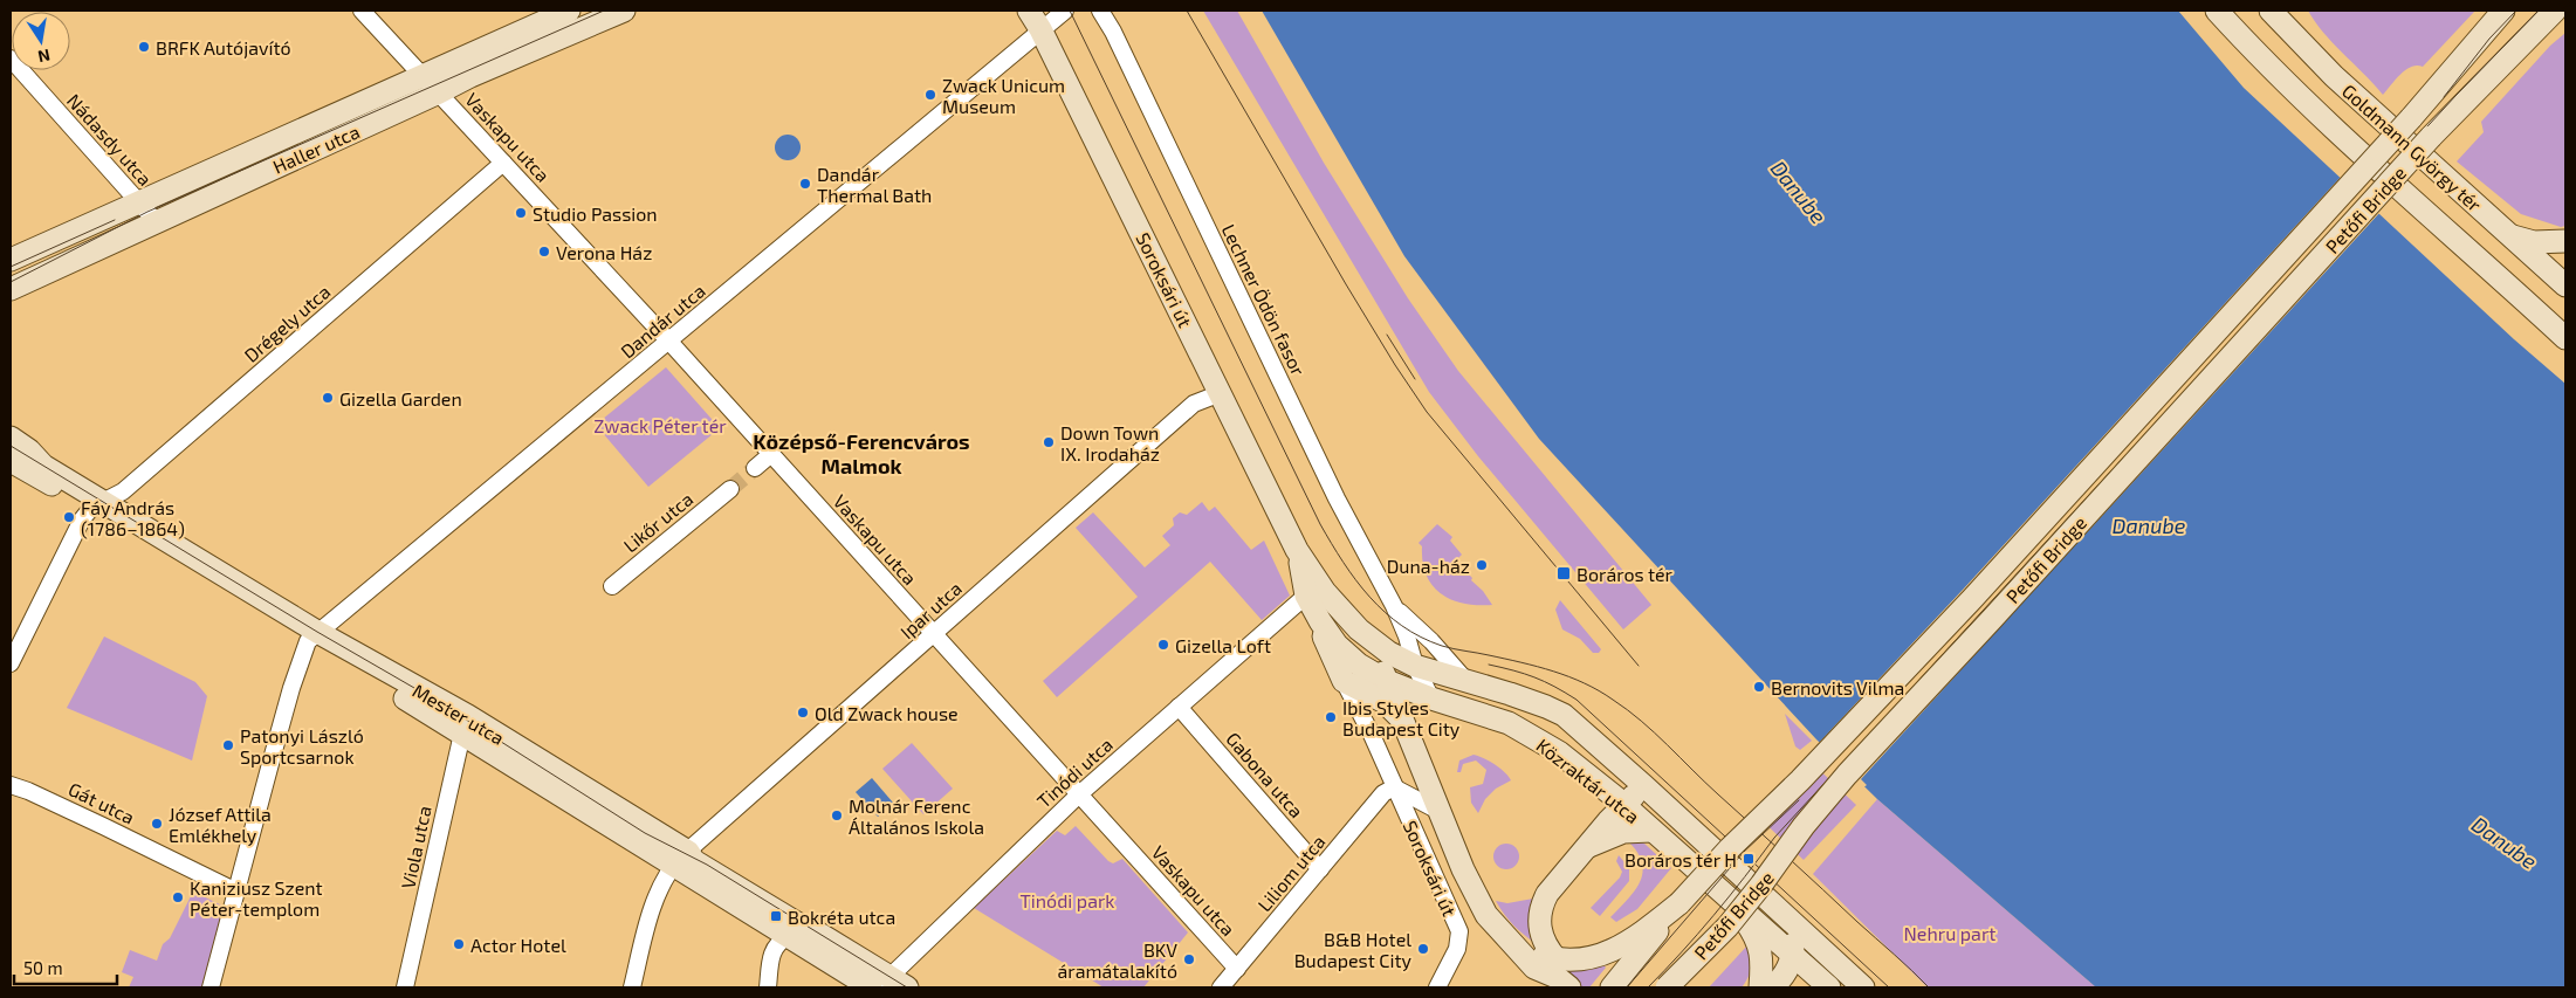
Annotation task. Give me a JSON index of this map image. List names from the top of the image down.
{
  "streets": {
    "main road": [
      "Goldmann György tér",
      "Haller utca",
      "Petőfi Bridge",
      "Soroksári út",
      "Mester utca",
      "Közraktár utca"
    ],
    "street": [
      "Vaskapu utca",
      "Nádasdy utca",
      "Lechner Ödön fasor",
      "Dandár utca",
      "Drégely utca",
      "Likőr utca",
      "Ipar utca",
      "Tinódi utca",
      "Gabona utca",
      "Gát utca",
      "Viola utca",
      "Liliom utca"
    ]
  },
  "crossings": [
    ["Vaskapu utca", "Haller utca"],
    ["Vaskapu utca", "Dandár utca"],
    ["Vaskapu utca", "Drégely utca"],
    ["Vaskapu utca", "Ipar utca"],
    ["Vaskapu utca", "Tinódi utca"],
    ["Vaskapu utca", "Liliom utca"],
    ["Nádasdy utca", "Haller utca"],
    ["Soroksári út", "Dandár utca"],
    ["Soroksári út", "Ipar utca"],
    ["Soroksári út", "Tinódi utca"],
    ["Soroksári út", "Közraktár utca"],
    ["Soroksári út", "Liliom utca"],
    ["Lechner Ödön fasor", "Közraktár utca"],
    ["Dandár utca", "Mester utca"],
    ["Drégely utca", "Mester utca"],
    ["Ipar utca", "Mester utca"],
    ["Mester utca", "Tinódi utca"],
    ["Mester utca", "Viola utca"],
    ["Tinódi utca", "Gabona utca"],
    ["Gabona utca", "Liliom utca"]
  ],
  "districts": ["Középső-Ferencváros Malmok"],
  "water": ["Danube"],
  "parks": ["Zwack Péter tér", "Tinódi park", "Nehru part"],
  "places": {
    "other": [
      "BRFK Autójavító",
      "Zwack Unicum Museum",
      "Dandár Thermal Bath",
      "Studio Passion",
      "Verona Ház",
      "Gizella Garden",
      "Down Town IX. Irodaház",
      "Fáy András (1786–1864)",
      "Duna-ház",
      "Gizella Loft",
      "Bernovits Vilma",
      "Old Zwack house",
      "Ibis Styles Budapest City",
      "Patonyi László Sportcsarnok",
      "Molnár Ferenc Általános Iskola",
      "József Attila Emlékhely",
      "Kaniziusz Szent Péter-templom",
      "Actor Hotel",
      "B&B Hotel Budapest City",
      "BKV áramátalakító"
    ],
    "transit": ["Boráros tér", "Boráros tér H", "Bokréta utca"]
  },
  "scale_bar": "50 m",
  "north": "bottom"
}
